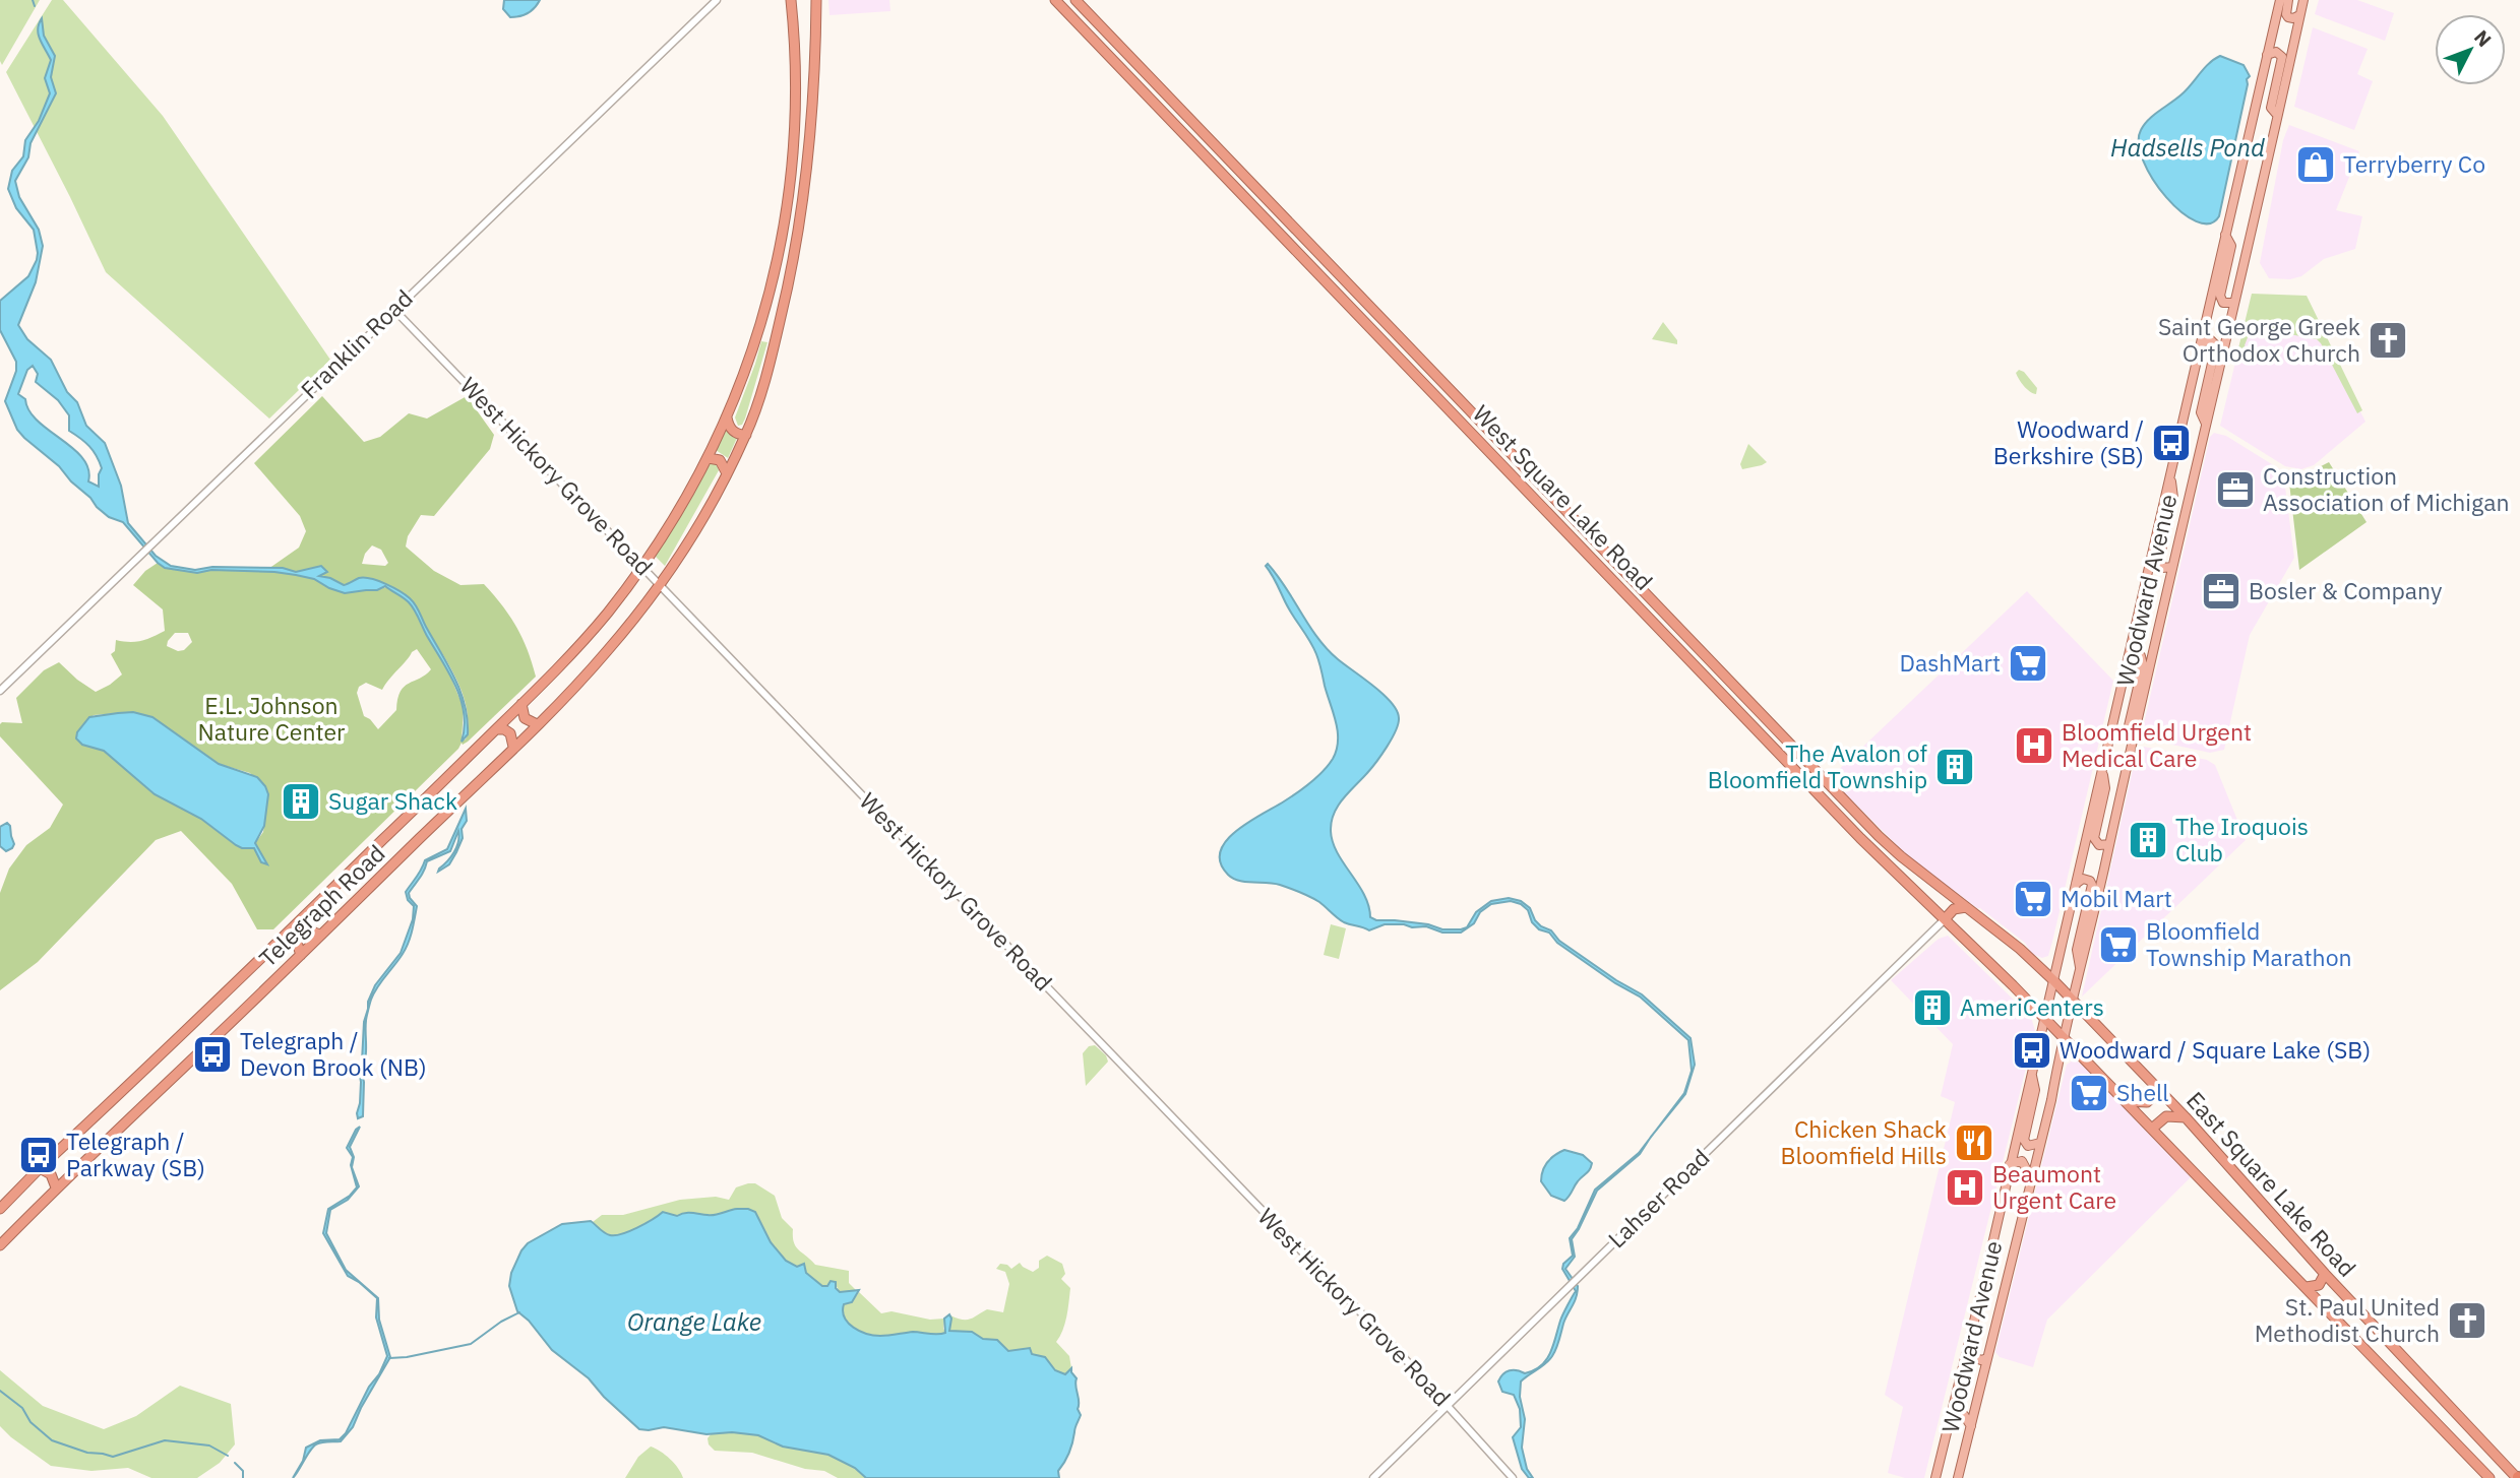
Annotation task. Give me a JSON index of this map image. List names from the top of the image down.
{
  "streets": {
    "highway": ["West Square Lake Road", "Telegraph Road", "East Square Lake Road"],
    "main road": ["Woodward Avenue"],
    "street": ["Franklin Road", "West Hickory Grove Road", "Lahser Road"]
  },
  "crossings": [
    ["Franklin Road", "West Hickory Grove Road"],
    ["West Hickory Grove Road", "Telegraph Road"],
    ["West Hickory Grove Road", "Lahser Road"],
    ["West Square Lake Road", "Woodward Avenue"],
    ["West Square Lake Road", "East Square Lake Road"],
    ["West Square Lake Road", "Lahser Road"],
    ["Woodward Avenue", "East Square Lake Road"]
  ],
  "water": ["Hadsells Pond", "Orange Lake"],
  "parks": ["E.L. Johnson Nature Center"],
  "places": {
    "shop": ["Terryberry Co"],
    "church": ["Saint George Greek Orthodox Church", "St. Paul United Methodist Church"],
    "bus stop": [
      "Woodward / Berkshire (SB)",
      "Woodward / Square Lake (SB)",
      "Telegraph / Devon Brook (NB)",
      "Telegraph / Parkway (SB)"
    ],
    "office": ["Construction Association of Michigan", "Bosler & Company"],
    "supermarket": [
      "DashMart",
      "Mobil Mart",
      "Bloomfield Township Marathon",
      "Shell"
    ],
    "hospital": ["Bloomfield Urgent Medical Care", "Beaumont Urgent Care"],
    "building": [
      "The Avalon of Bloomfield Township",
      "Sugar Shack",
      "The Iroquois Club",
      "AmeriCenters"
    ],
    "restaurant": ["Chicken Shack Bloomfield Hills"]
  },
  "north": "top right"
}
